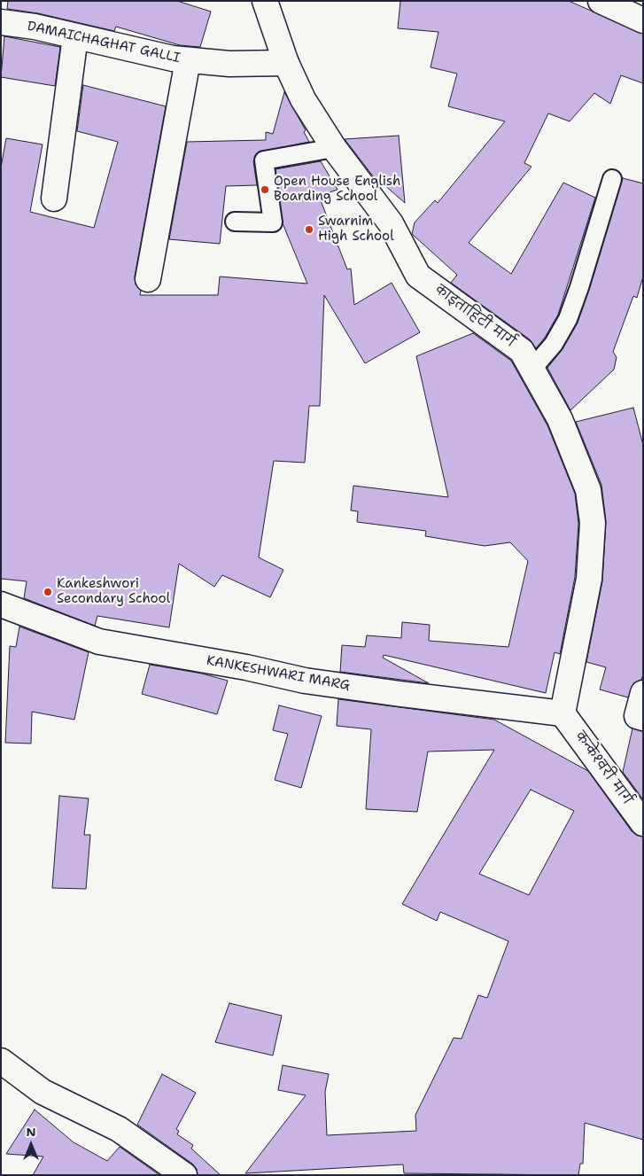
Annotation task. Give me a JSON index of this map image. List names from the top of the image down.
{
  "streets": {
    "street": [
      "DAMAICHAGHAT GALLI",
      "काइताहिटी मार्ग",
      "KANKESHWARI MARG",
      "कन्केश्वरी मार्ग"
    ]
  },
  "crossings": [
    ["DAMAICHAGHAT GALLI", "काइताहिटी मार्ग"],
    ["काइताहिटी मार्ग", "KANKESHWARI MARG"],
    ["काइताहिटी मार्ग", "कन्केश्वरी मार्ग"],
    ["KANKESHWARI MARG", "कन्केश्वरी मार्ग"]
  ],
  "places": ["Open House English Boarding School", "Swarnim High School", "Kankeshwori Secondary School"],
  "north": "top"
}
